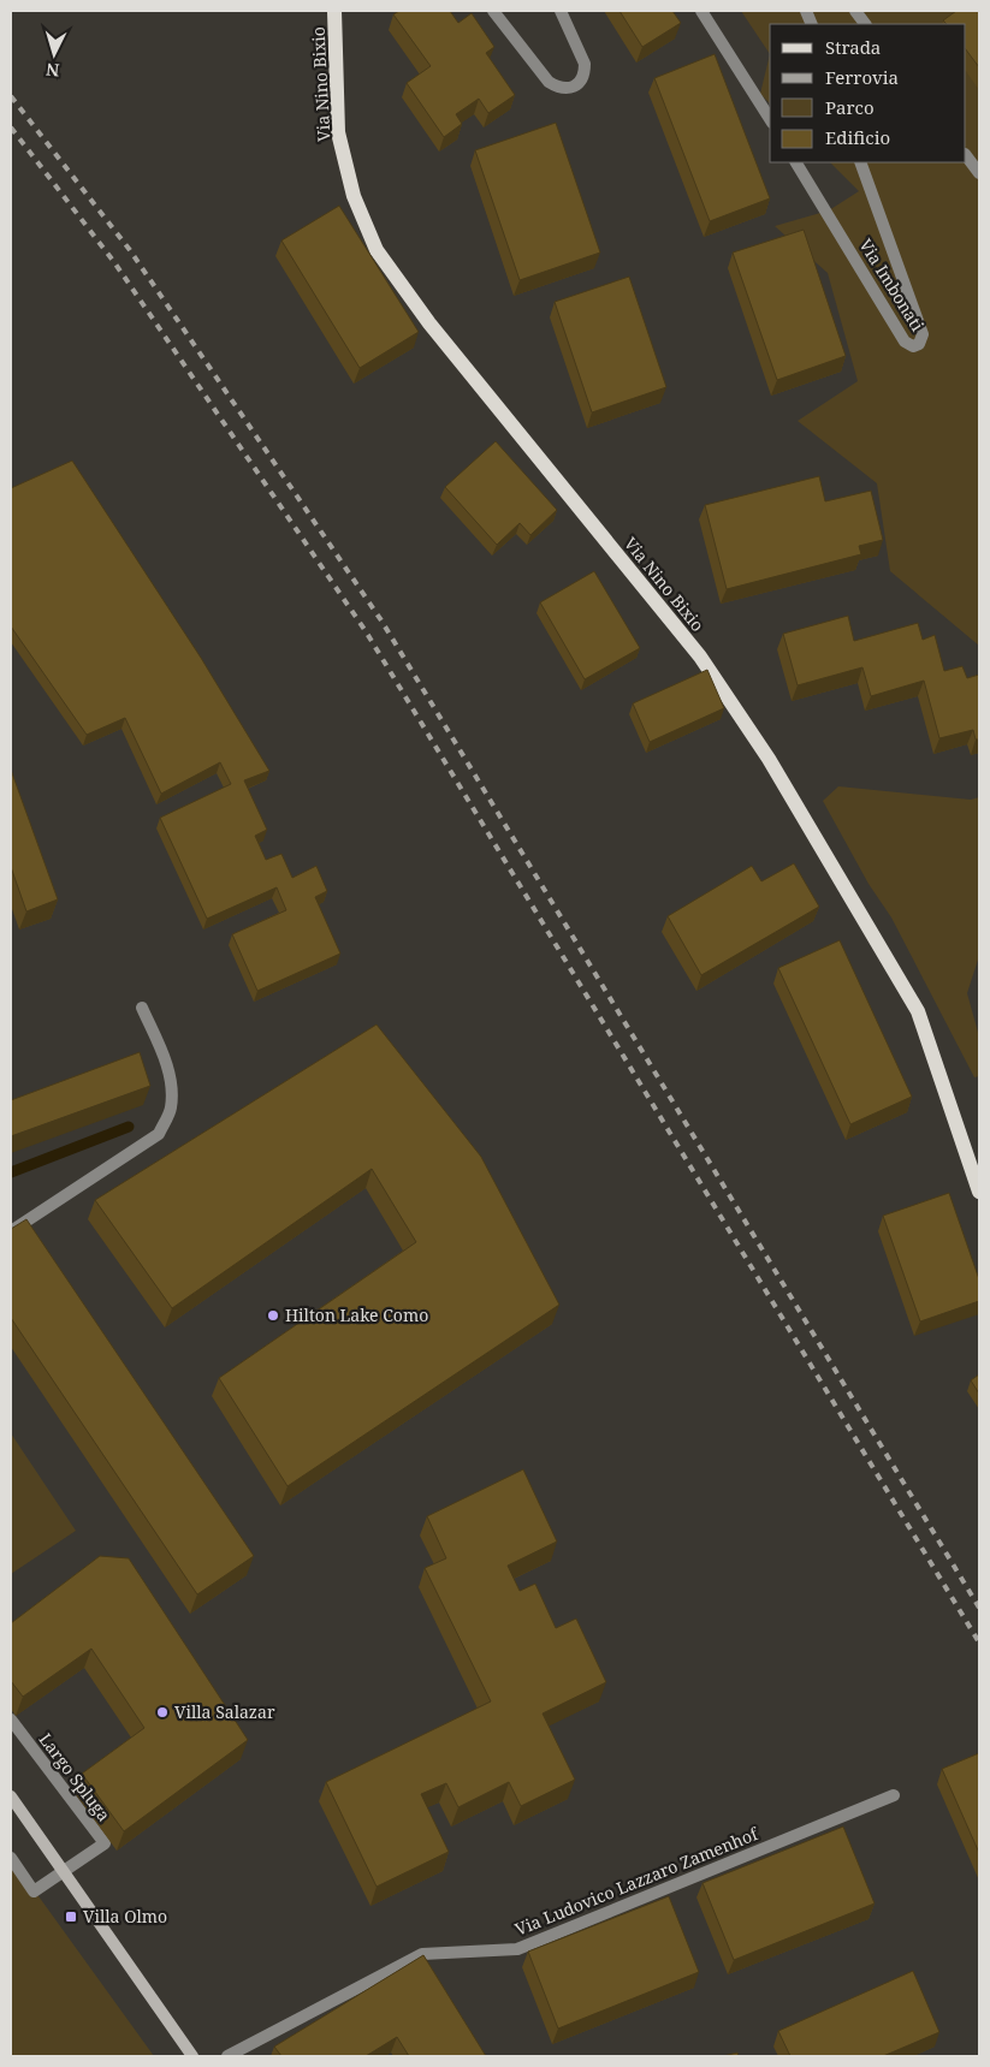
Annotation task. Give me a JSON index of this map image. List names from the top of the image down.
{
  "streets": {
    "main road": ["Via Nino Bixio"],
    "street": ["Via Imbonati", "Largo Spluga", "Via Ludovico Lazzaro Zamenhof"]
  },
  "places": {
    "other": ["Hilton Lake Como", "Villa Salazar"],
    "transit": ["Villa Olmo"]
  },
  "legend": [
    "Strada",
    "Ferrovia",
    "Parco",
    "Edificio"
  ],
  "north": "bottom"
}
